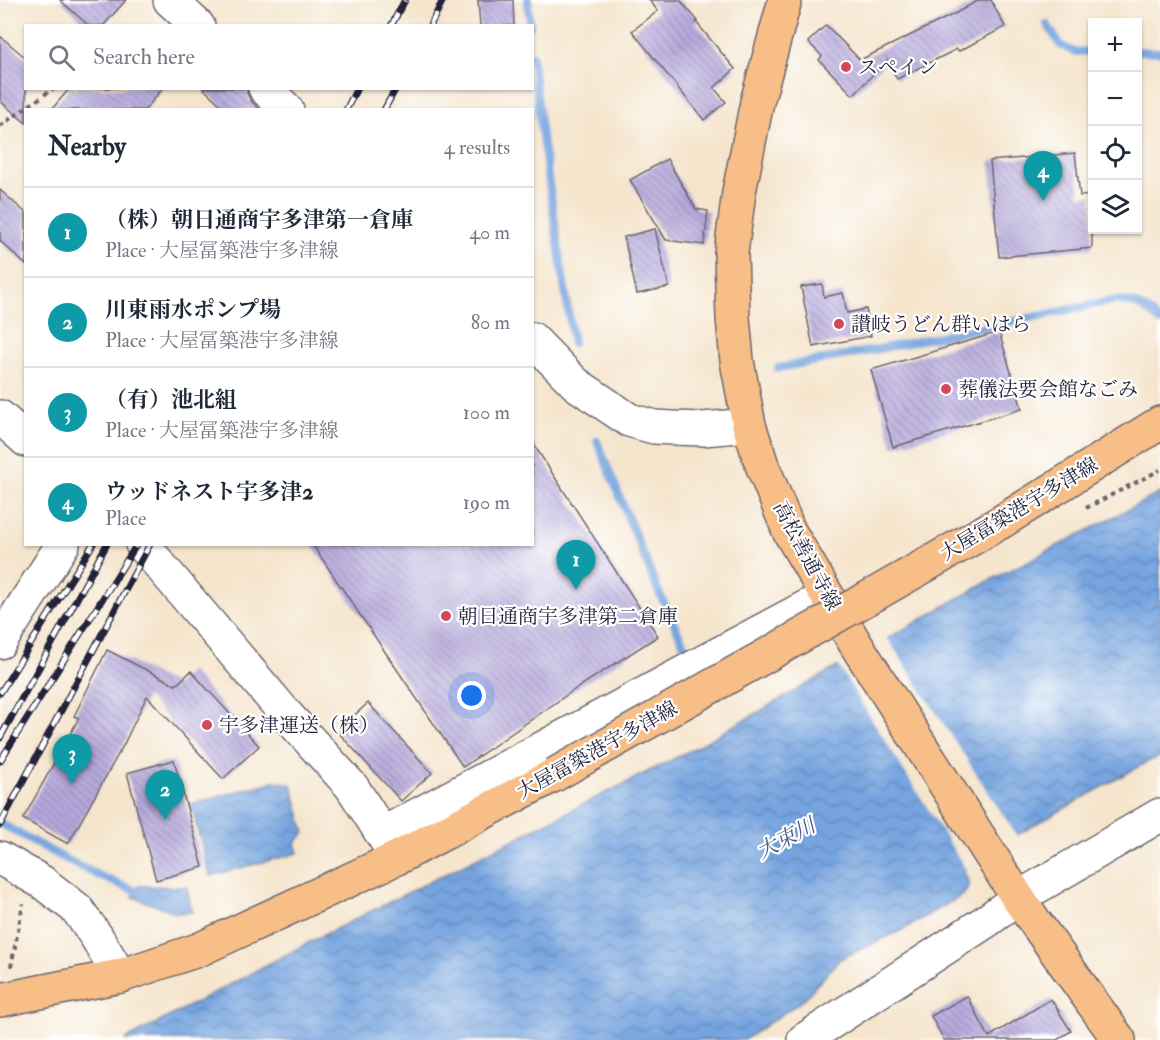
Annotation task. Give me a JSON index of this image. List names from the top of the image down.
{
  "streets": {
    "main road": ["大屋冨築港宇多津線", "高松善通寺線"]
  },
  "water": ["大束川"],
  "places": [
    "スペイン",
    "讃岐うどん群いはら",
    "葬儀法要会館なごみ",
    "朝日通商宇多津第二倉庫",
    "宇多津運送（株）"
  ],
  "page": {
    "map_buttons": ["+", "−"],
    "search": "Search here",
    "heading": ["Nearby", "4 results"],
    "pins": [
      "4",
      "1",
      "3",
      "2"
    ],
    "list": [
      {
        "mark": "1",
        "name": "（株）朝日通商宇多津第一倉庫",
        "note": "Place · 大屋冨築港宇多津線",
        "value": "40 m"
      },
      {
        "mark": "2",
        "name": "川東雨水ポンプ場",
        "note": "Place · 大屋冨築港宇多津線",
        "value": "80 m"
      },
      {
        "mark": "3",
        "name": "（有）池北組",
        "note": "Place · 大屋冨築港宇多津線",
        "value": "100 m"
      },
      {
        "mark": "4",
        "name": "ウッドネスト宇多津2",
        "note": "Place",
        "value": "190 m"
      }
    ]
  }
}
